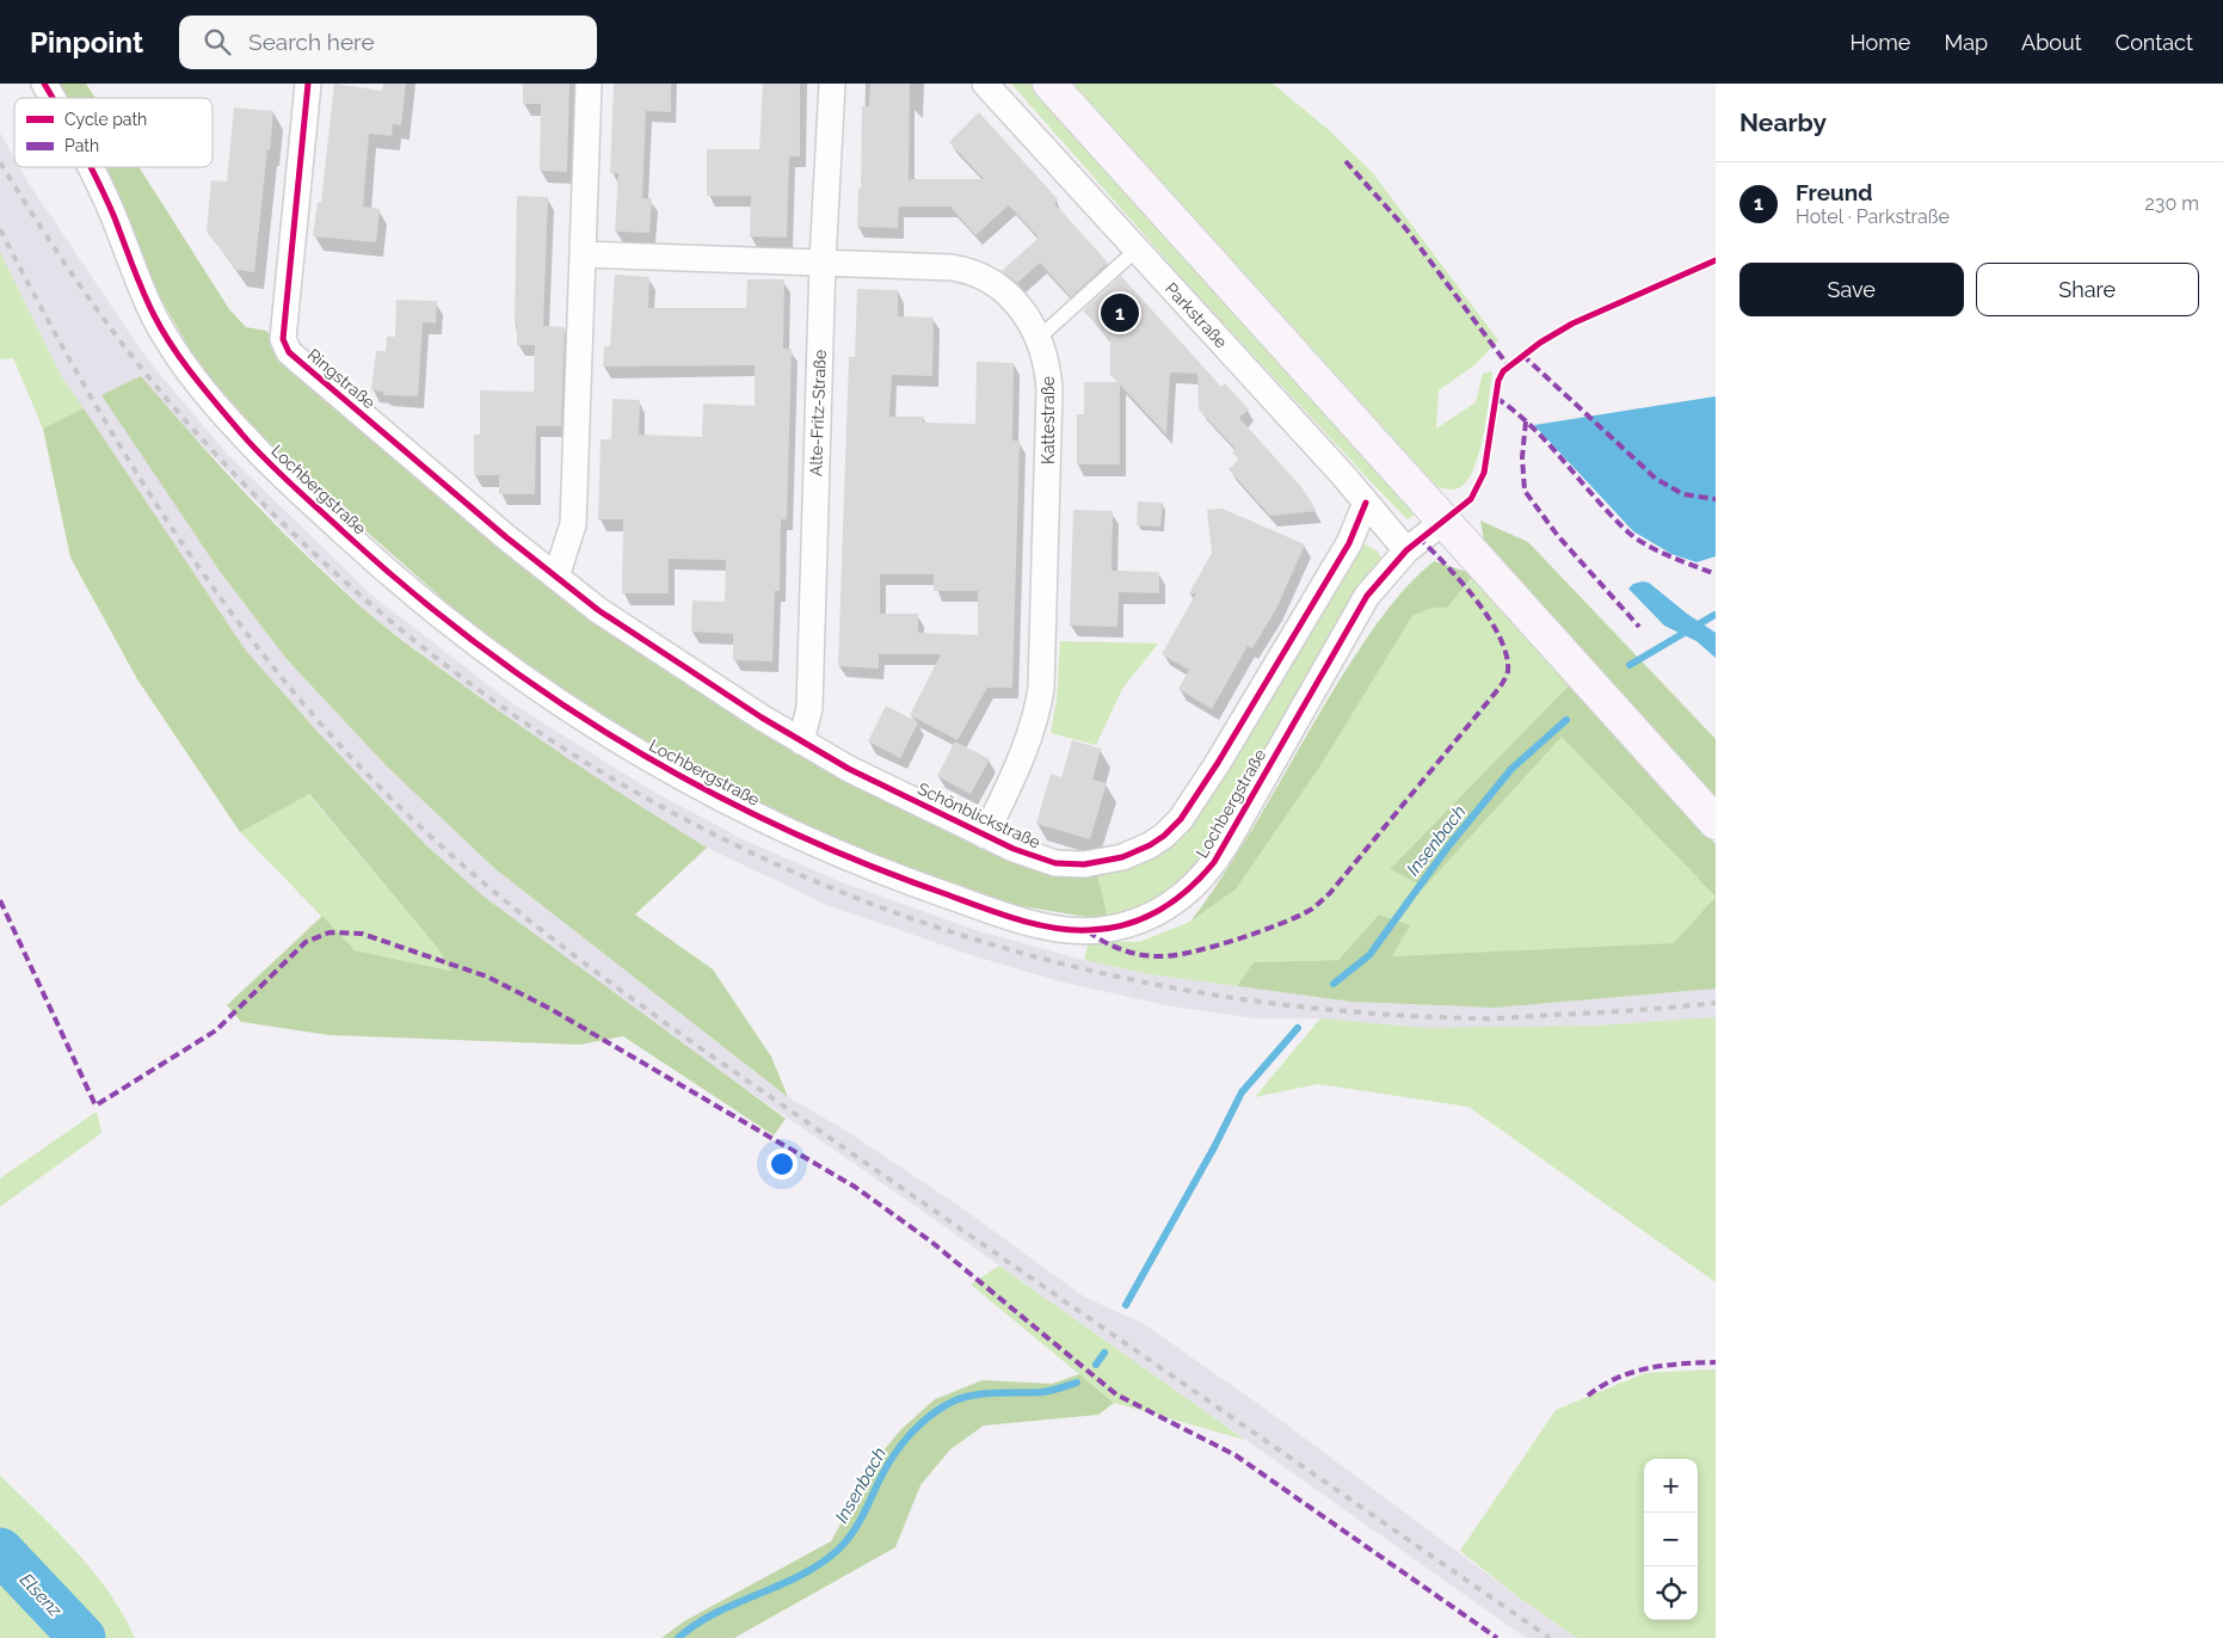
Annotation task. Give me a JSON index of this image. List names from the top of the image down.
{
  "streets": {
    "street": [
      "Parkstraße",
      "Ringstraße",
      "Alte-Fritz-Straße",
      "Kattestraße",
      "Lochbergstraße",
      "Schönblickstraße"
    ]
  },
  "crossings": [
    ["Parkstraße", "Lochbergstraße"],
    ["Parkstraße", "Schönblickstraße"],
    ["Ringstraße", "Schönblickstraße"],
    ["Alte-Fritz-Straße", "Kattestraße"],
    ["Alte-Fritz-Straße", "Schönblickstraße"],
    ["Kattestraße", "Schönblickstraße"]
  ],
  "water": ["Insenbach", "Elsenz"],
  "legend": ["Cycle path", "Path"],
  "page": {
    "header": "Pinpoint",
    "search": "Search here",
    "nav": [
      "Home",
      "Map",
      "About",
      "Contact"
    ],
    "heading": "Nearby",
    "list": [
      {
        "mark": "1",
        "name": "Freund",
        "note": "Hotel · Parkstraße",
        "value": "230 m"
      }
    ],
    "buttons": ["Save", "Share"],
    "pins": "1",
    "map_buttons": ["+", "−"]
  }
}
